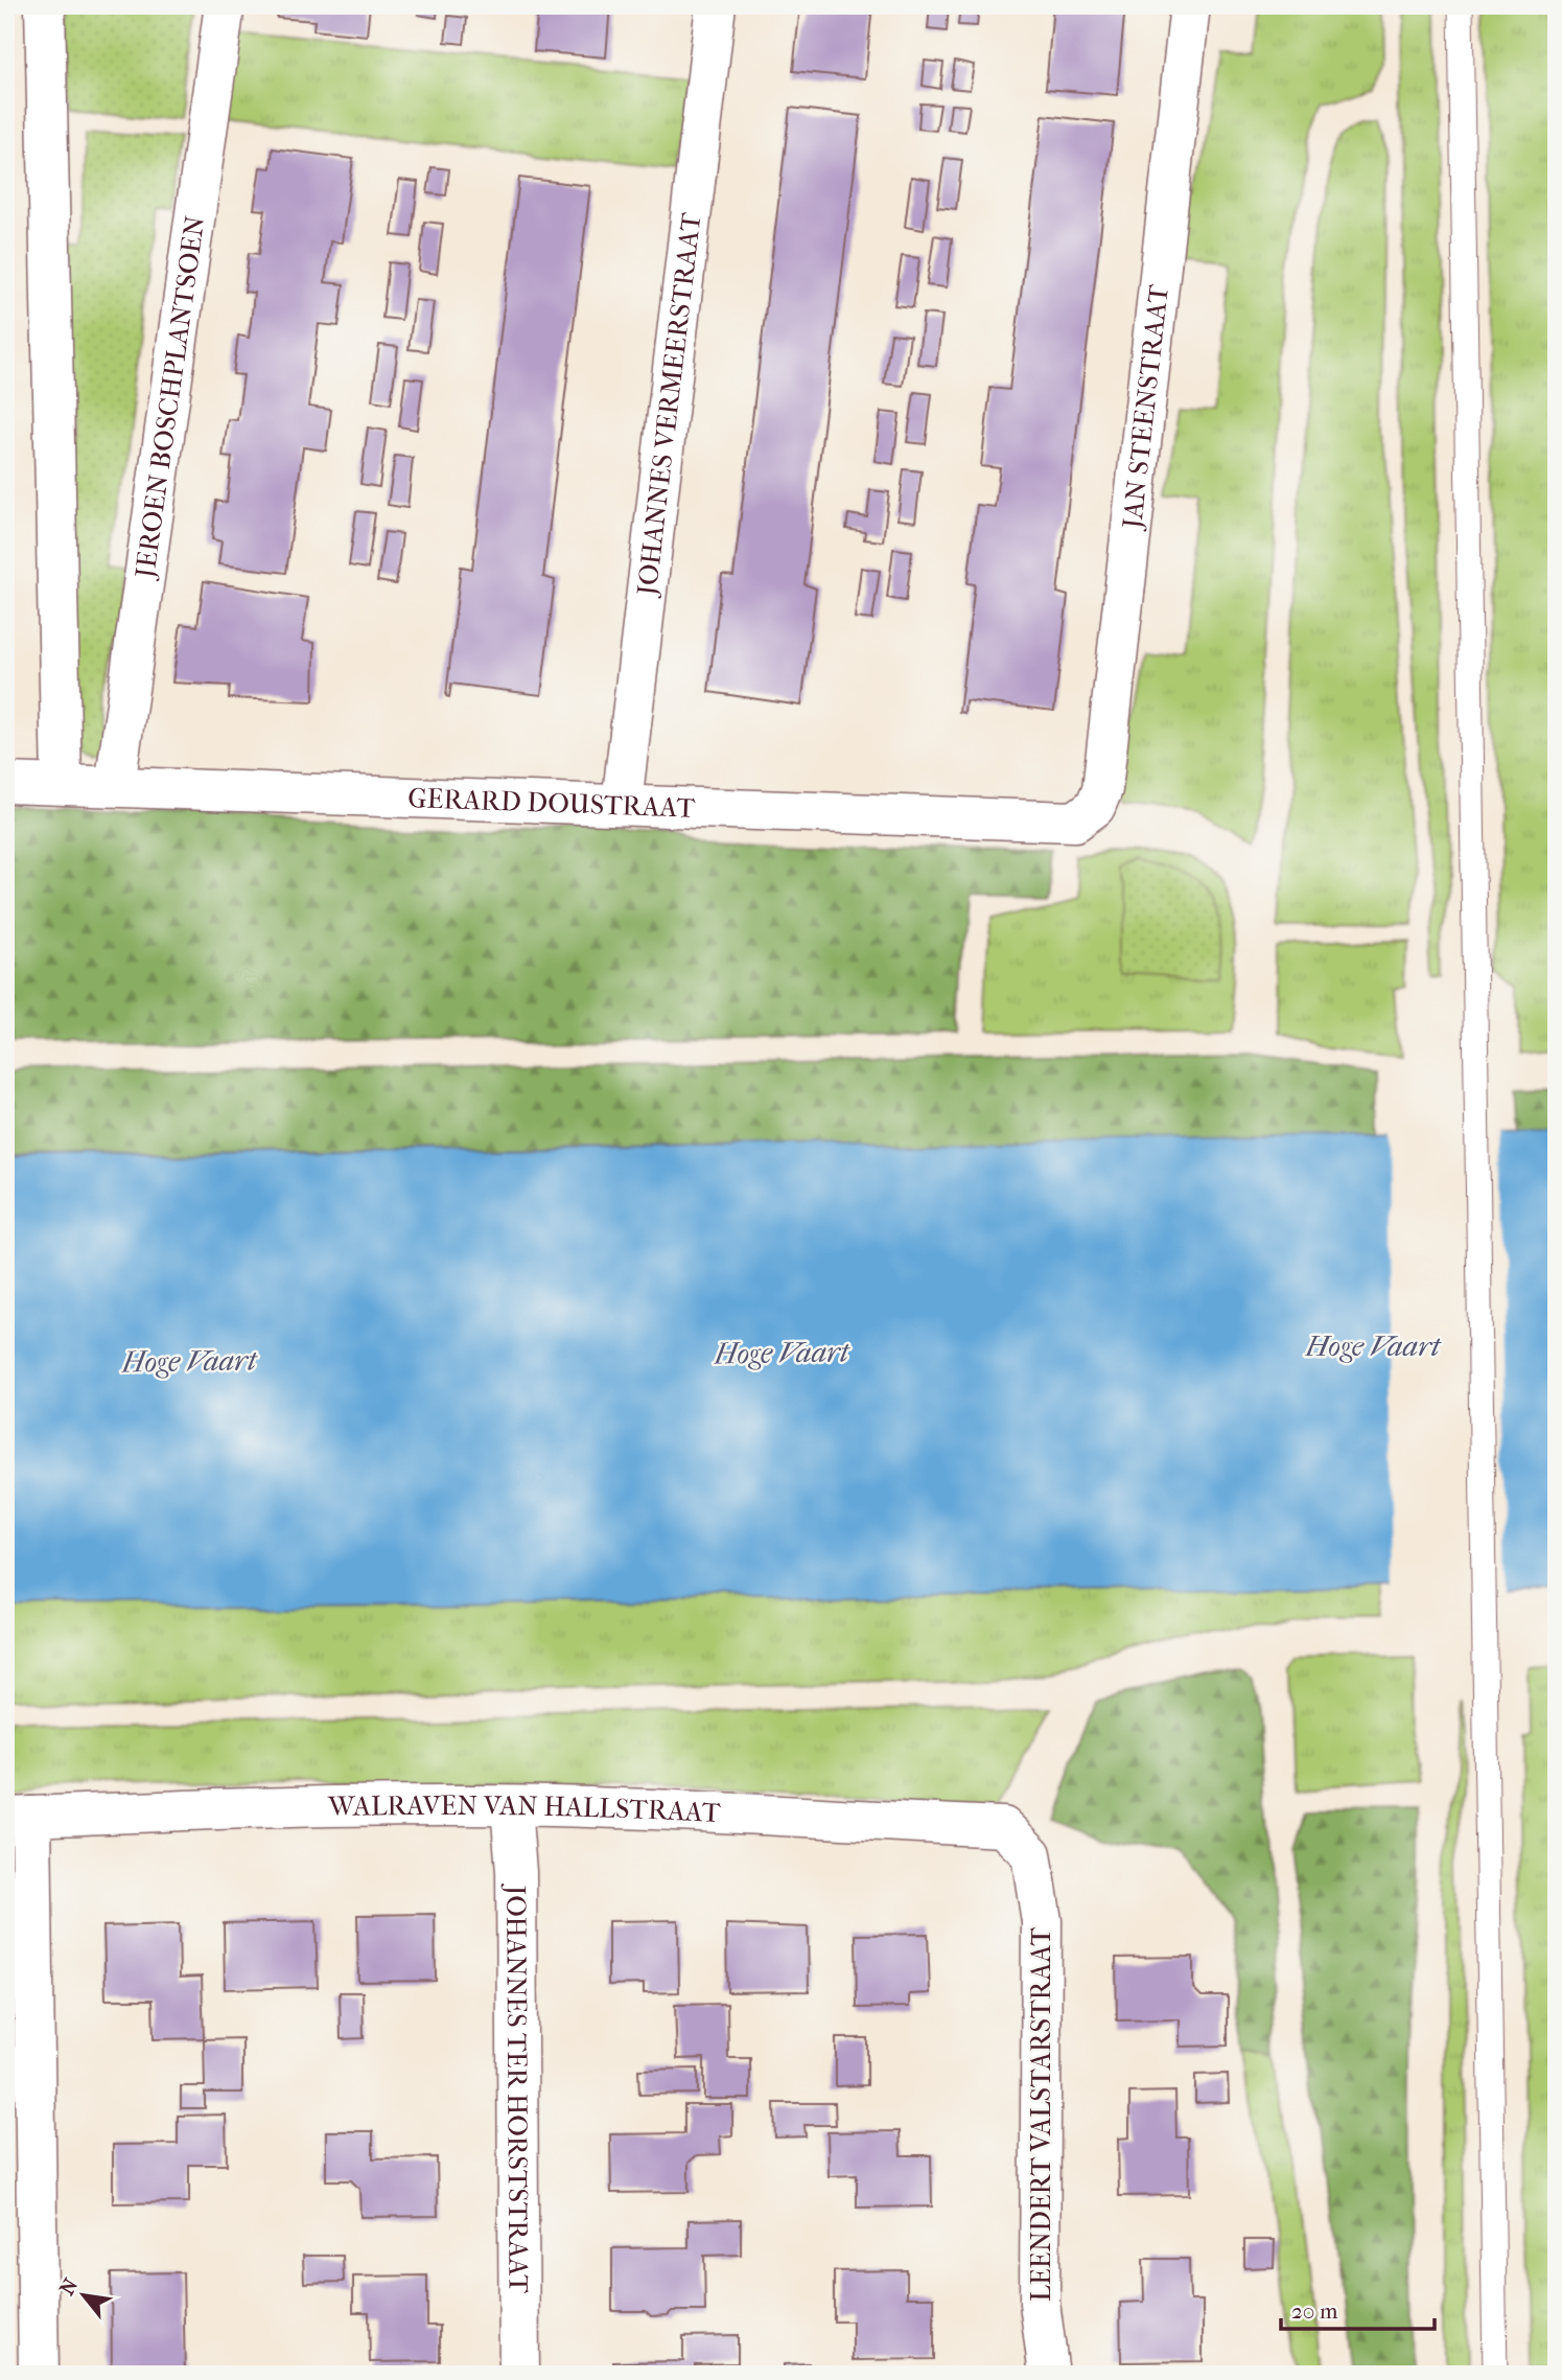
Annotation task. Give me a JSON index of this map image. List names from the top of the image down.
{
  "streets": {
    "street": [
      "JEROEN BOSCHPLANTSOEN",
      "JOHANNES VERMEERSTRAAT",
      "JAN STEENSTRAAT",
      "GERARD DOUSTRAAT",
      "WALRAVEN VAN HALLSTRAAT",
      "JOHANNES TER HORSTSTRAAT",
      "LEENDERT VALSTARSTRAAT"
    ]
  },
  "crossings": [
    ["JEROEN BOSCHPLANTSOEN", "GERARD DOUSTRAAT"],
    ["JOHANNES VERMEERSTRAAT", "GERARD DOUSTRAAT"],
    ["JAN STEENSTRAAT", "GERARD DOUSTRAAT"],
    ["WALRAVEN VAN HALLSTRAAT", "JOHANNES TER HORSTSTRAAT"],
    ["WALRAVEN VAN HALLSTRAAT", "LEENDERT VALSTARSTRAAT"]
  ],
  "water": ["Hoge Vaart"],
  "scale_bar": "20 m",
  "north": "top left"
}
